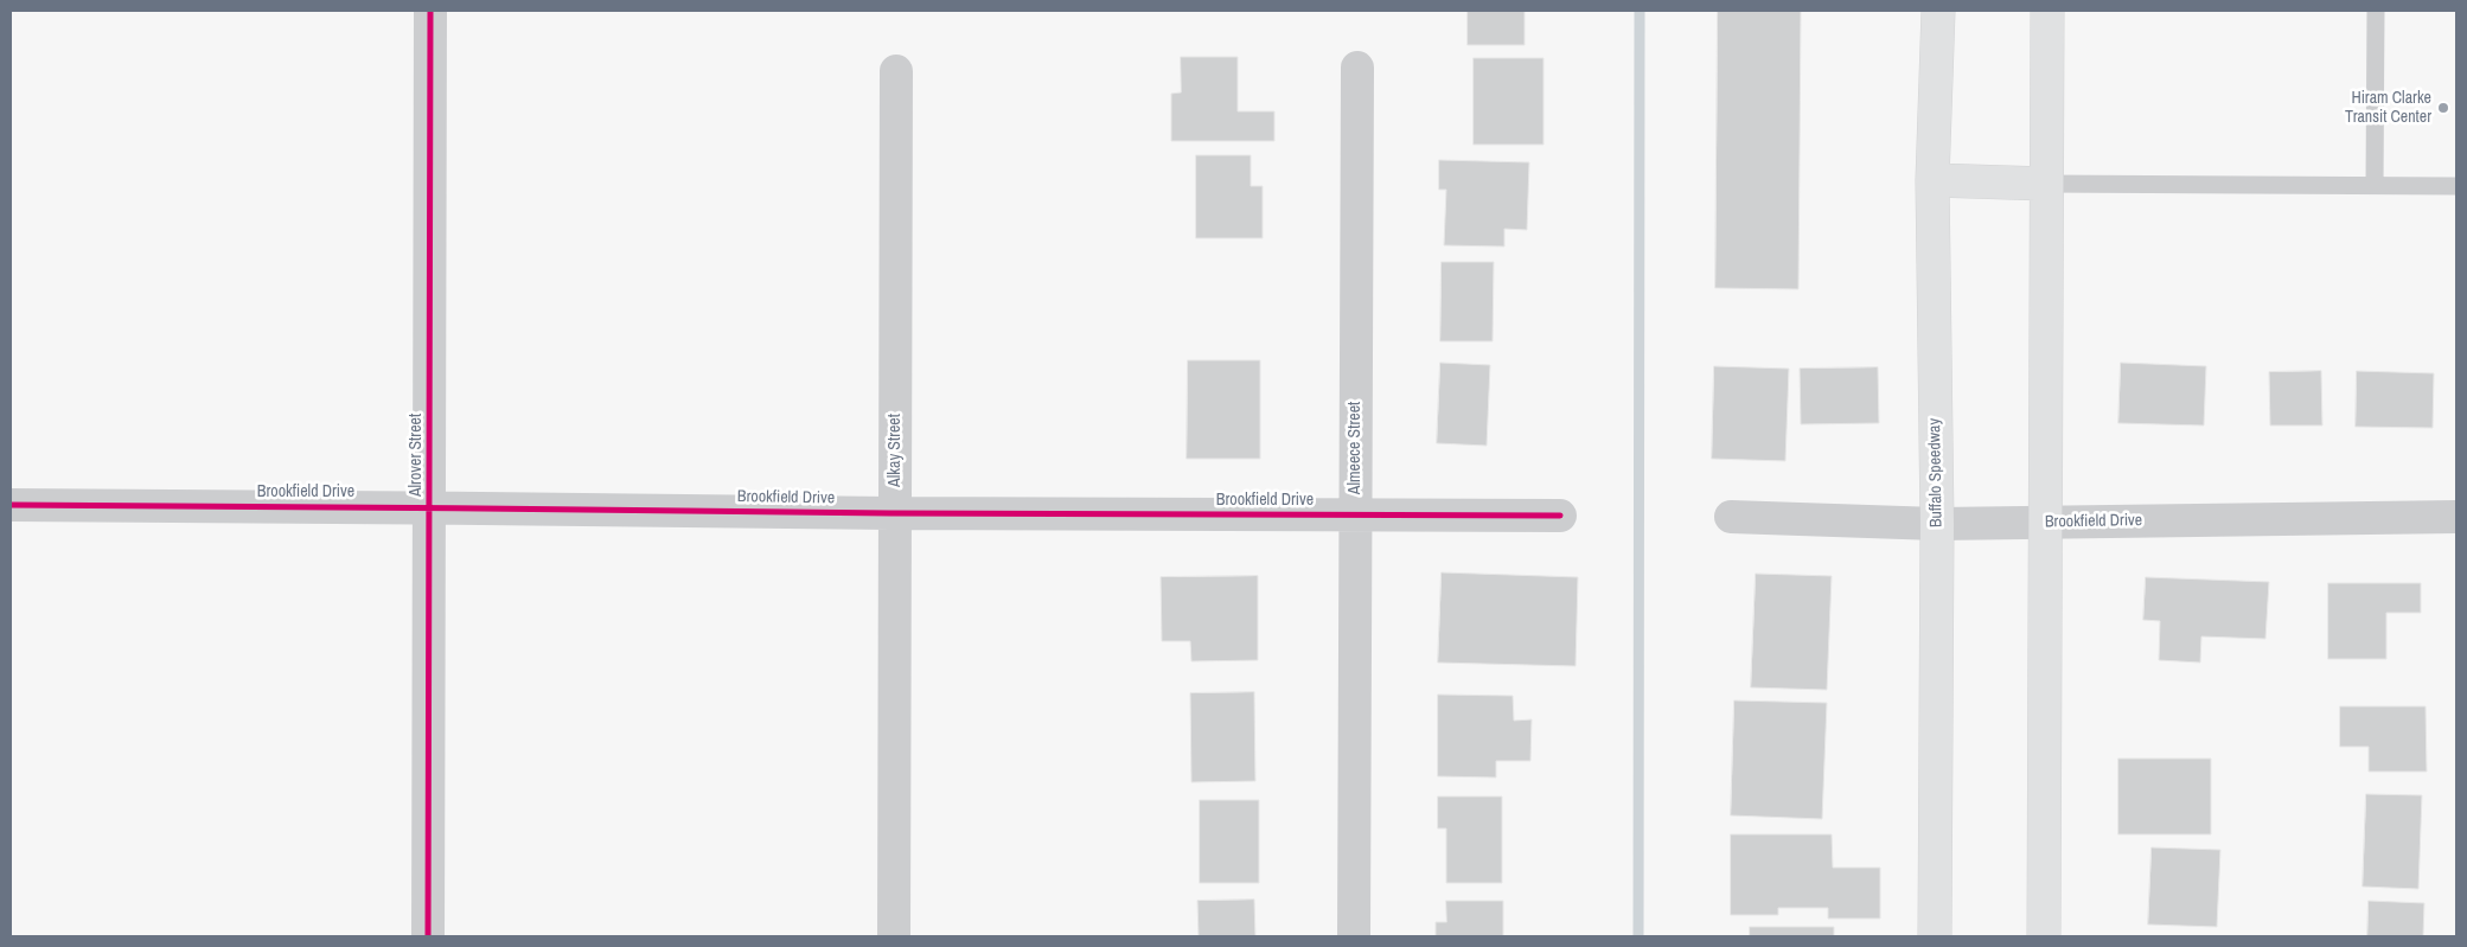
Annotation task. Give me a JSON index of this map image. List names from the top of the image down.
{
  "streets": {
    "main road": ["Buffalo Speedway"],
    "street": [
      "Almeece Street",
      "Alkay Street",
      "Alrover Street",
      "Brookfield Drive"
    ]
  },
  "crossings": [
    ["Almeece Street", "Brookfield Drive"],
    ["Alkay Street", "Brookfield Drive"],
    ["Alrover Street", "Brookfield Drive"],
    ["Buffalo Speedway", "Brookfield Drive"]
  ],
  "places": ["Hiram Clarke Transit Center"]
}
